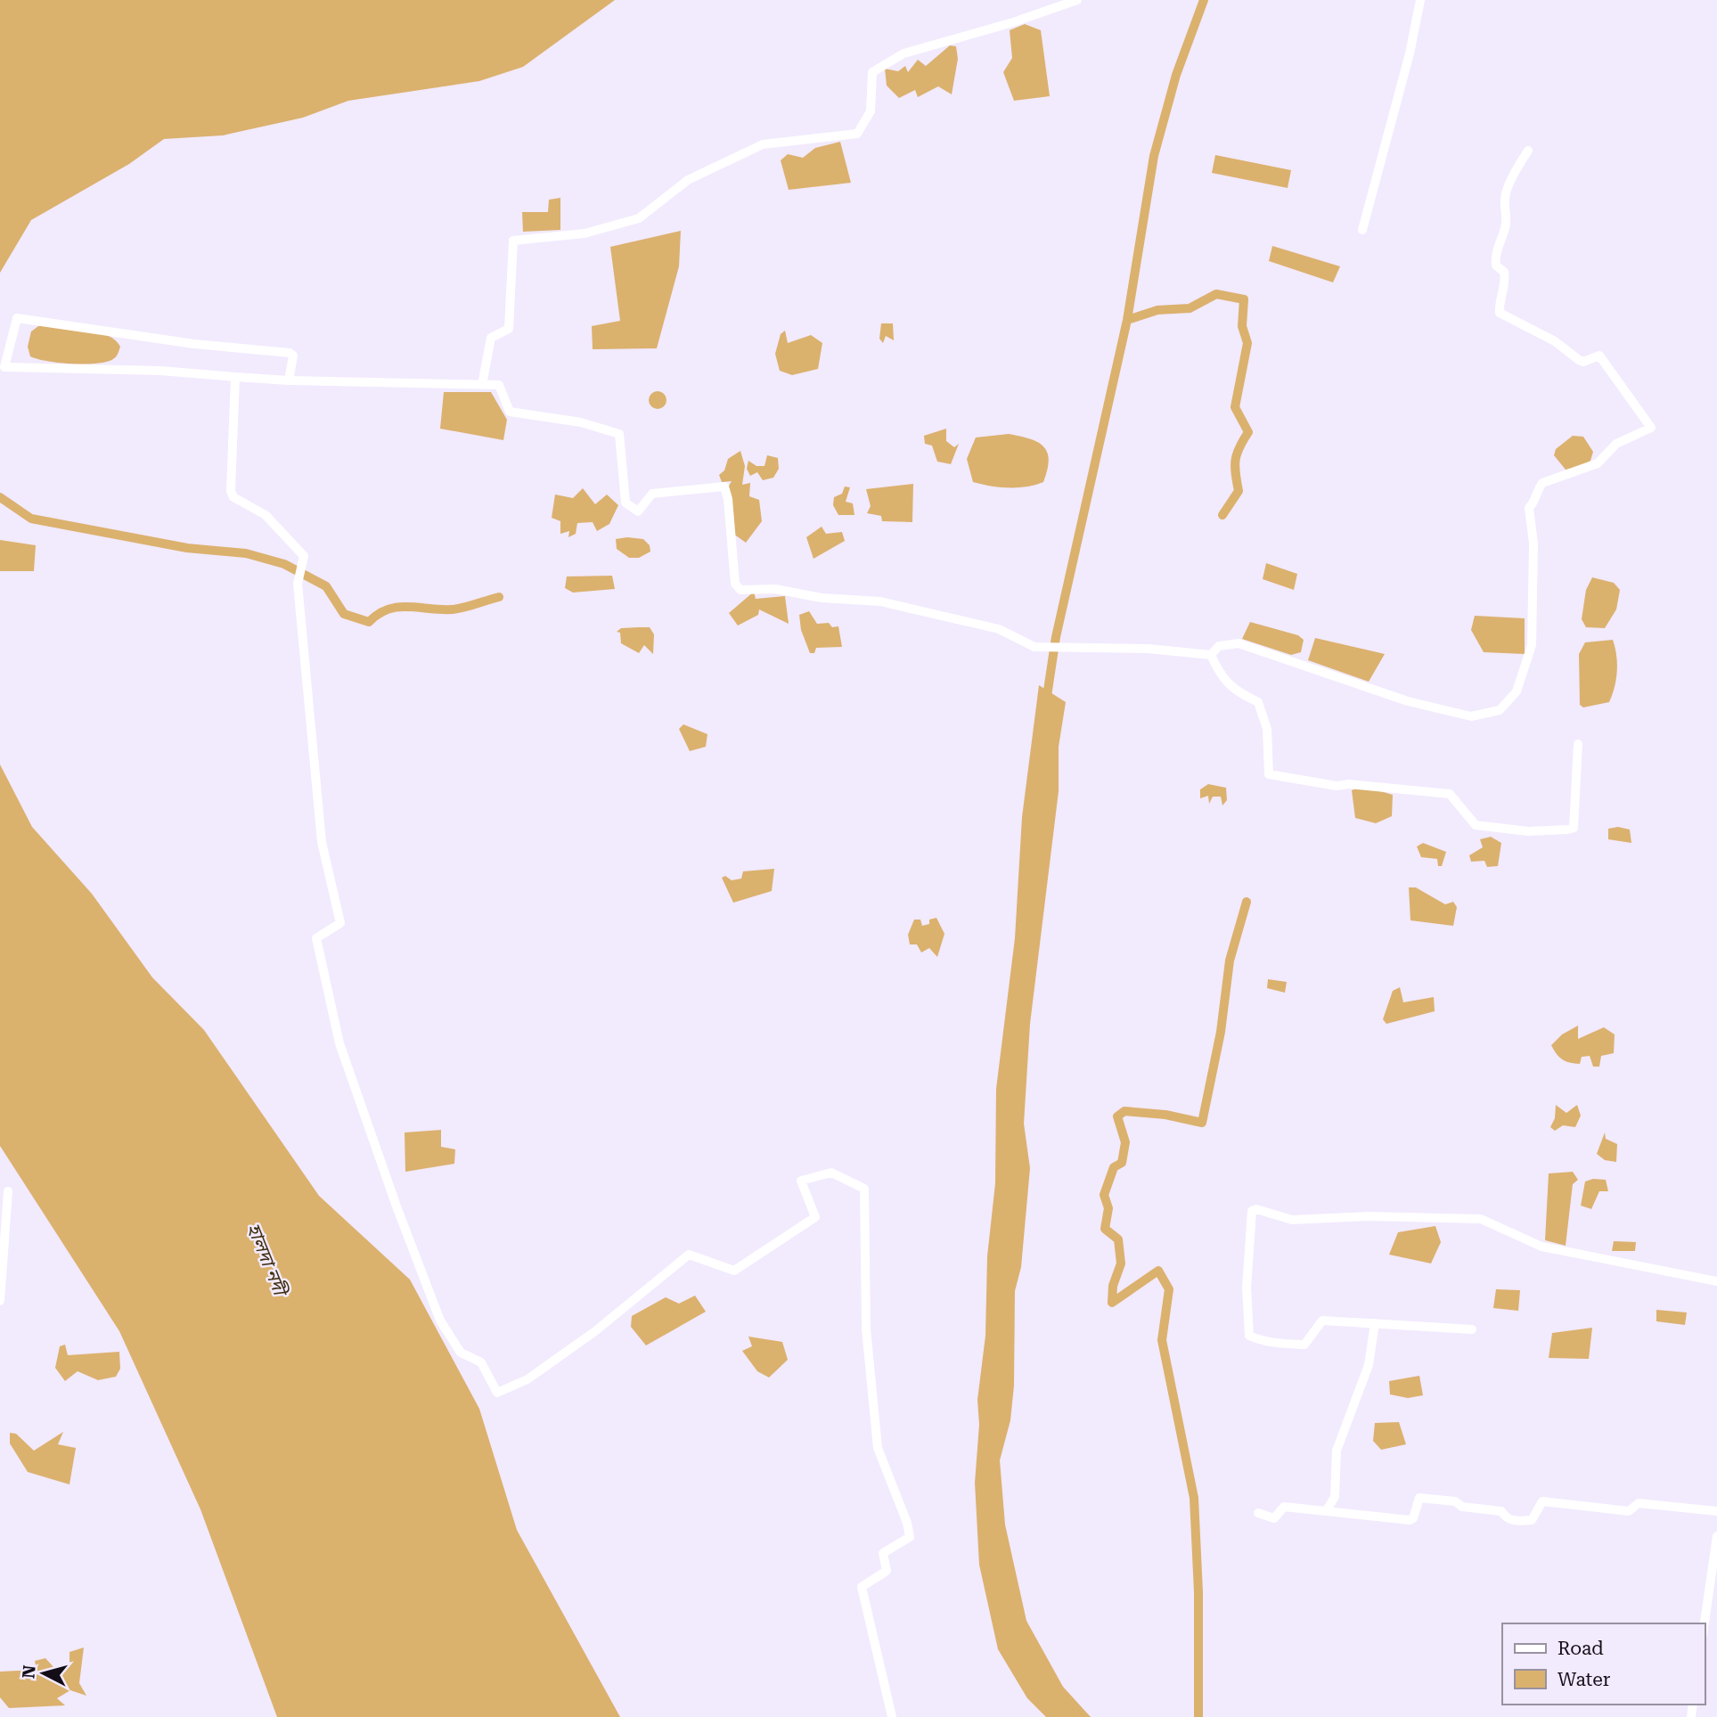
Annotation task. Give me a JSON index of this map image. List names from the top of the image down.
{
  "water": ["হালদা নদী"],
  "legend": ["Road", "Water"],
  "north": "left"
}
